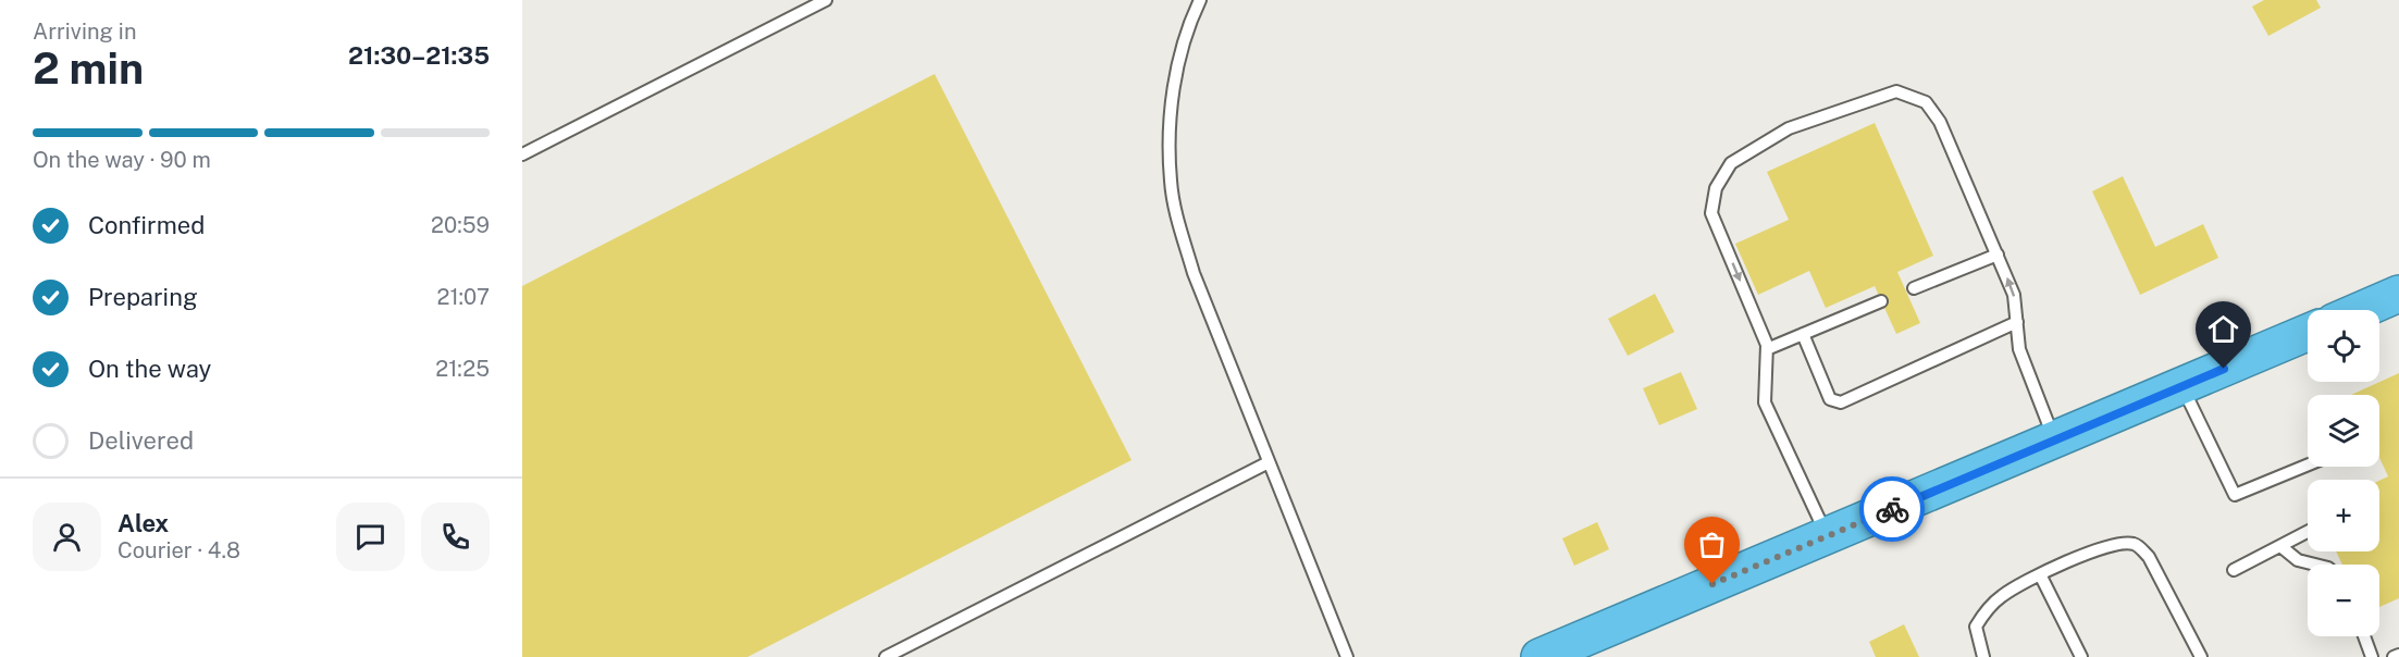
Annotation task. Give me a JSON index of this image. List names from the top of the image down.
{
  "page": {
    "heading": ["2 min", "Arriving in", "21:30–21:35"],
    "panel": ["Alex", "Courier · 4.8"],
    "bar": "On the way · 90 m",
    "list": [
      ["Confirmed", "20:59"],
      ["Preparing", "21:07"],
      ["On the way", "21:25"],
      "Delivered"
    ],
    "map_buttons": ["+", "−"]
  }
}
